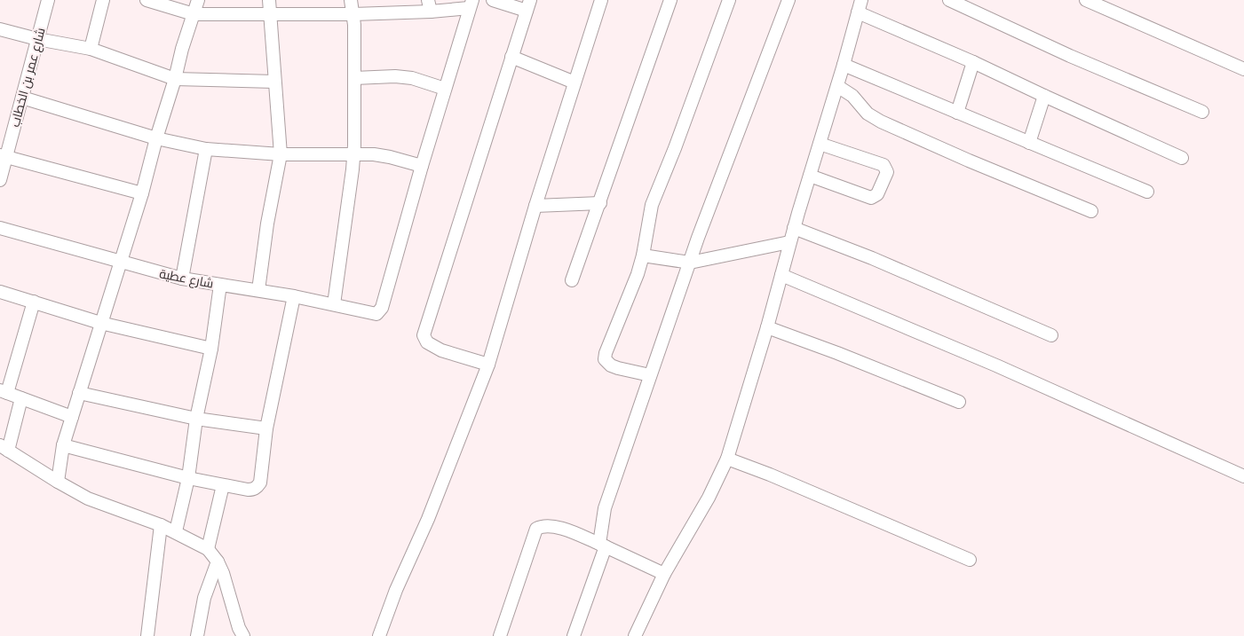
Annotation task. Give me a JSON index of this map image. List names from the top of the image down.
{
  "streets": {
    "street": ["شارع عمر بن الخطاب", "شارع عطية"]
  }
}
